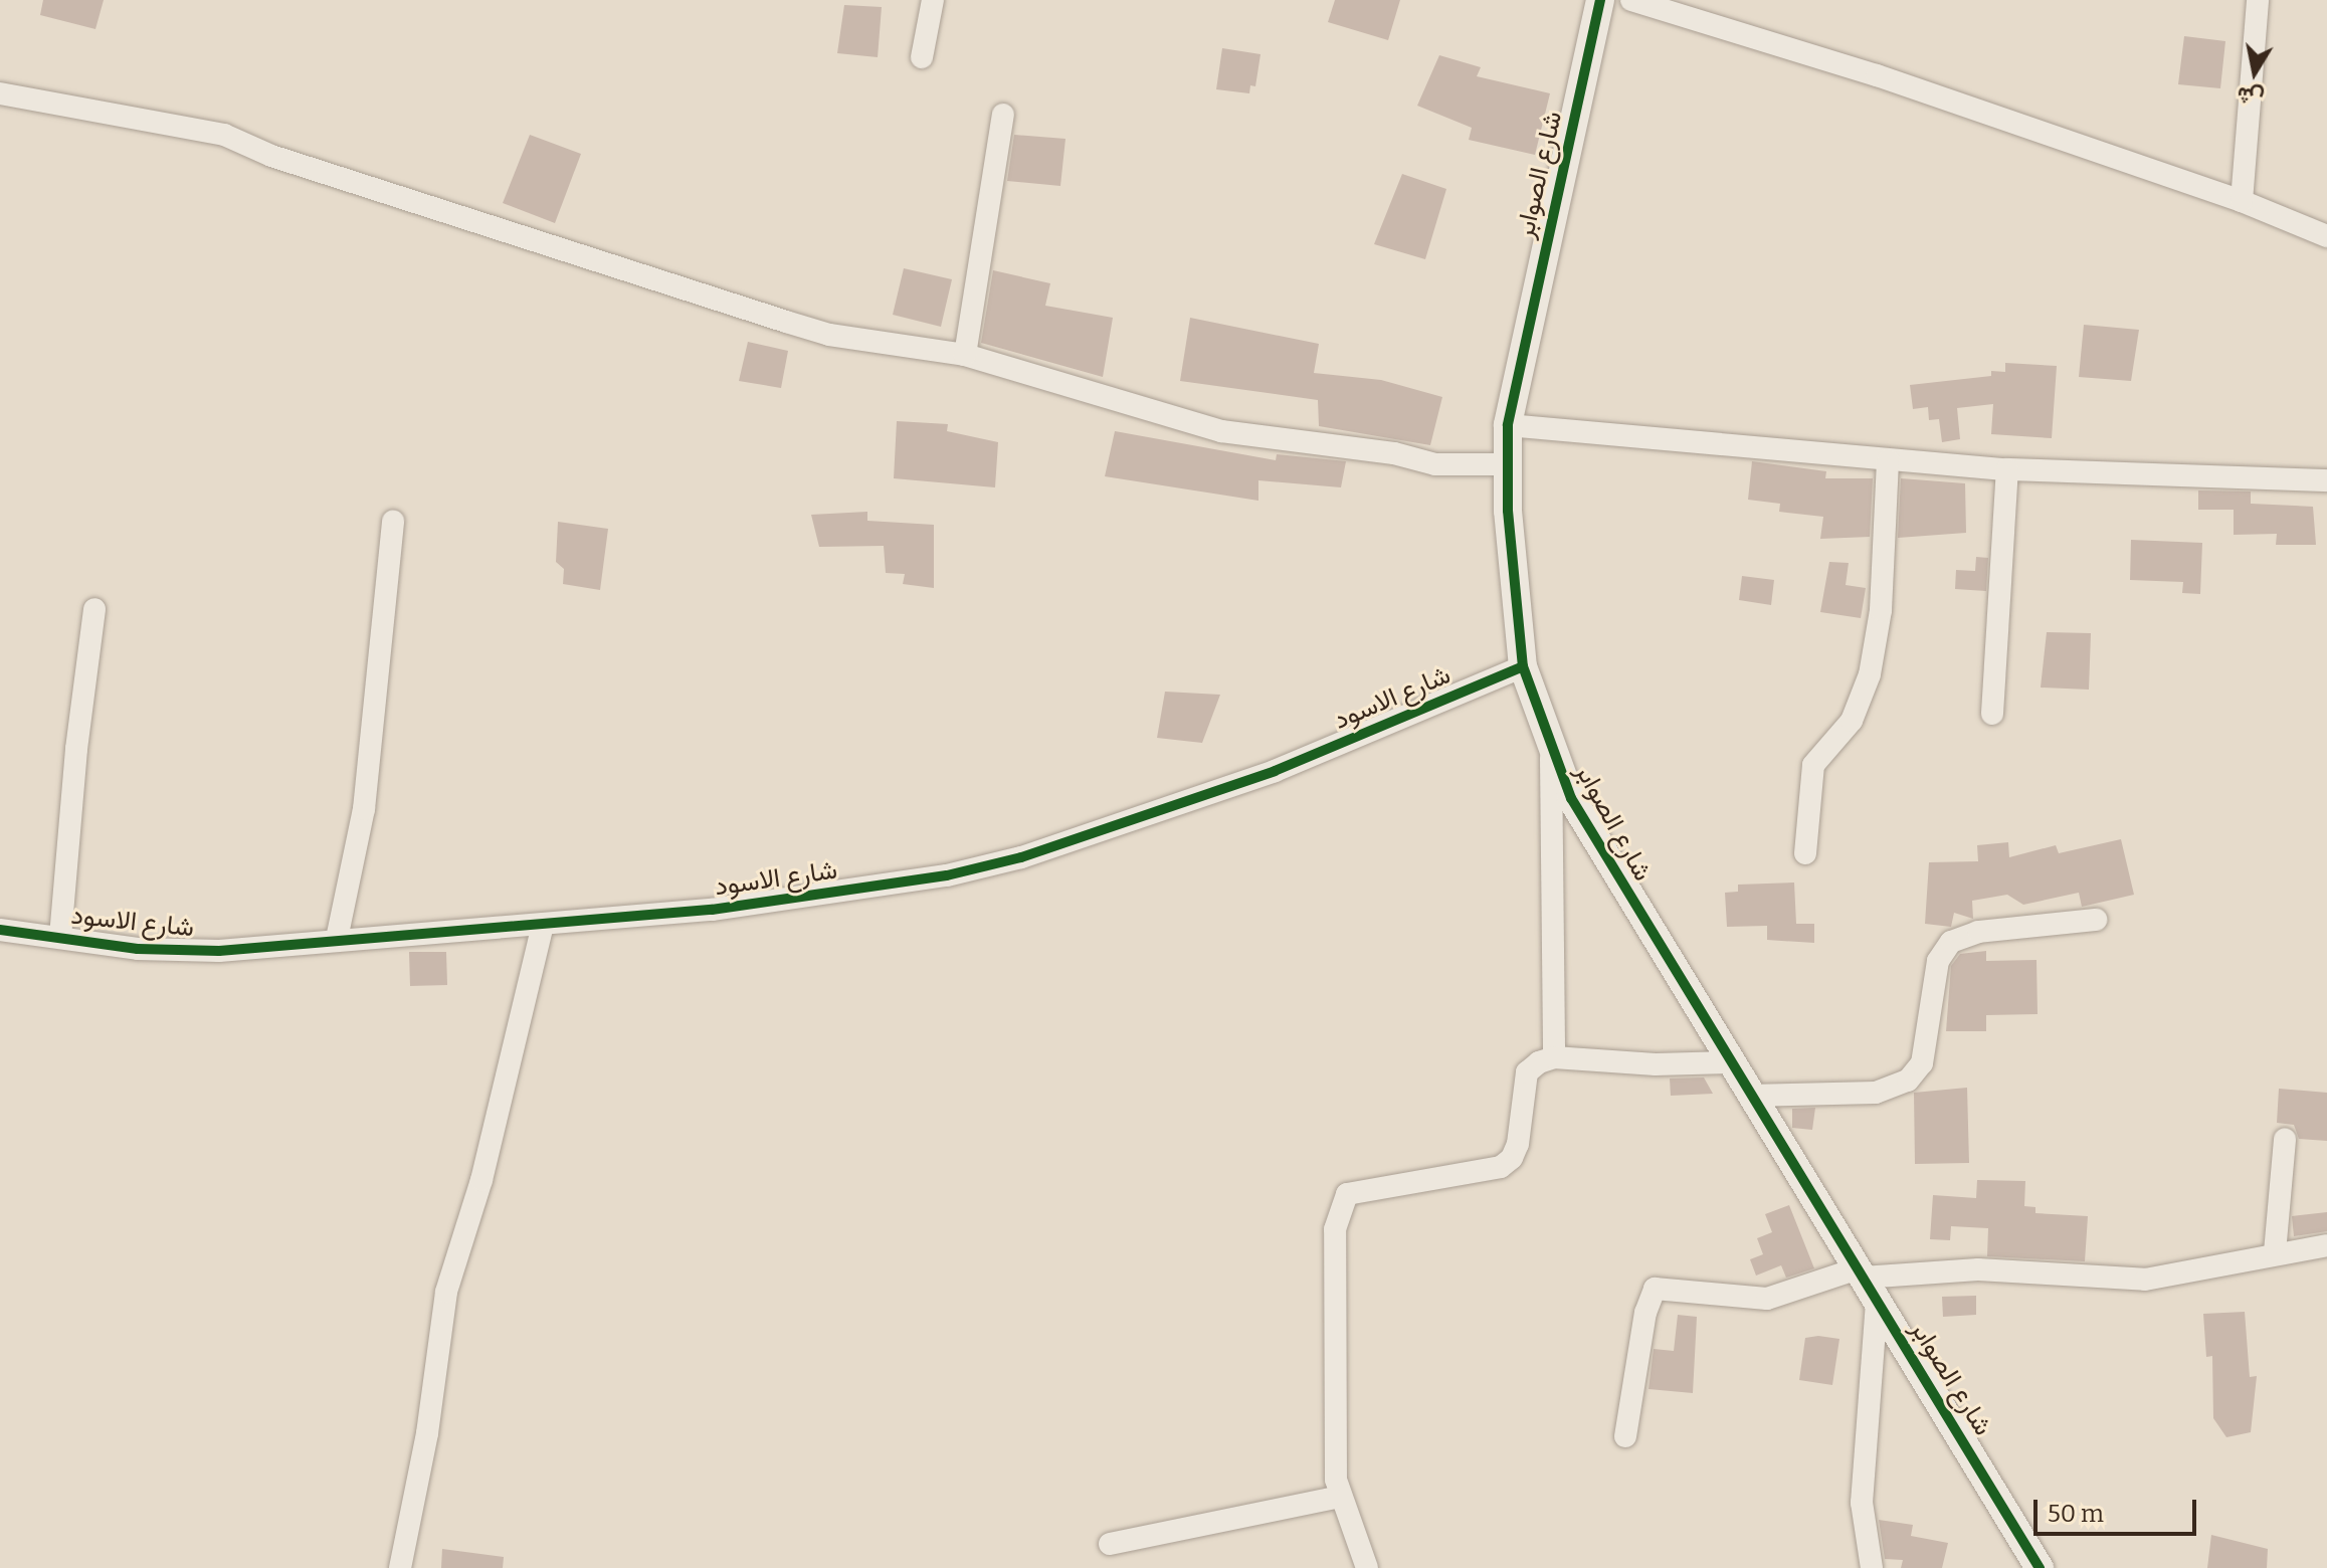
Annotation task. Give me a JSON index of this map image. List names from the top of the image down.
{
  "streets": {
    "street": ["شارع الصوابر", "شارع الاسود"]
  },
  "crossings": [
    ["شارع الصوابر", "شارع الاسود"]
  ],
  "scale_bar": "50 m",
  "north": "bottom"
}
